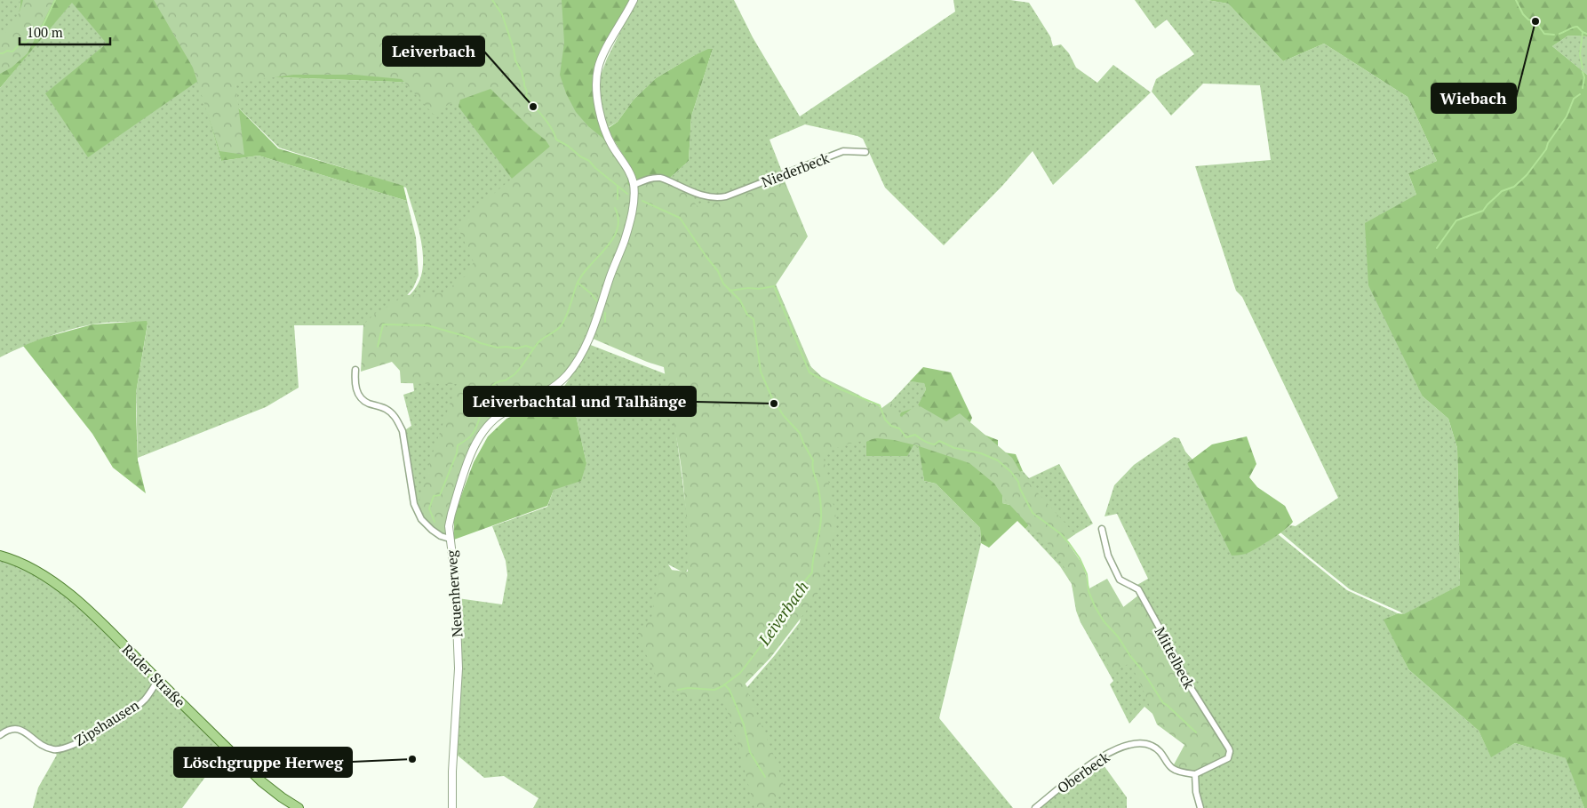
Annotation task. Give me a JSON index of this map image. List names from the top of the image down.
{
  "streets": {
    "main road": ["Rader Straße"],
    "street": [
      "Niederbeck",
      "Neuenherweg",
      "Mittelbeck",
      "Zipshausen",
      "Oberbeck"
    ]
  },
  "crossings": [
    ["Mittelbeck", "Oberbeck"],
    ["Rader Straße", "Zipshausen"]
  ],
  "water": ["Leiverbach"],
  "places": [
    "Wiebach",
    "Leiverbach",
    "Leiverbachtal und Talhänge",
    "Löschgruppe Herweg"
  ],
  "scale_bar": "100 m"
}
